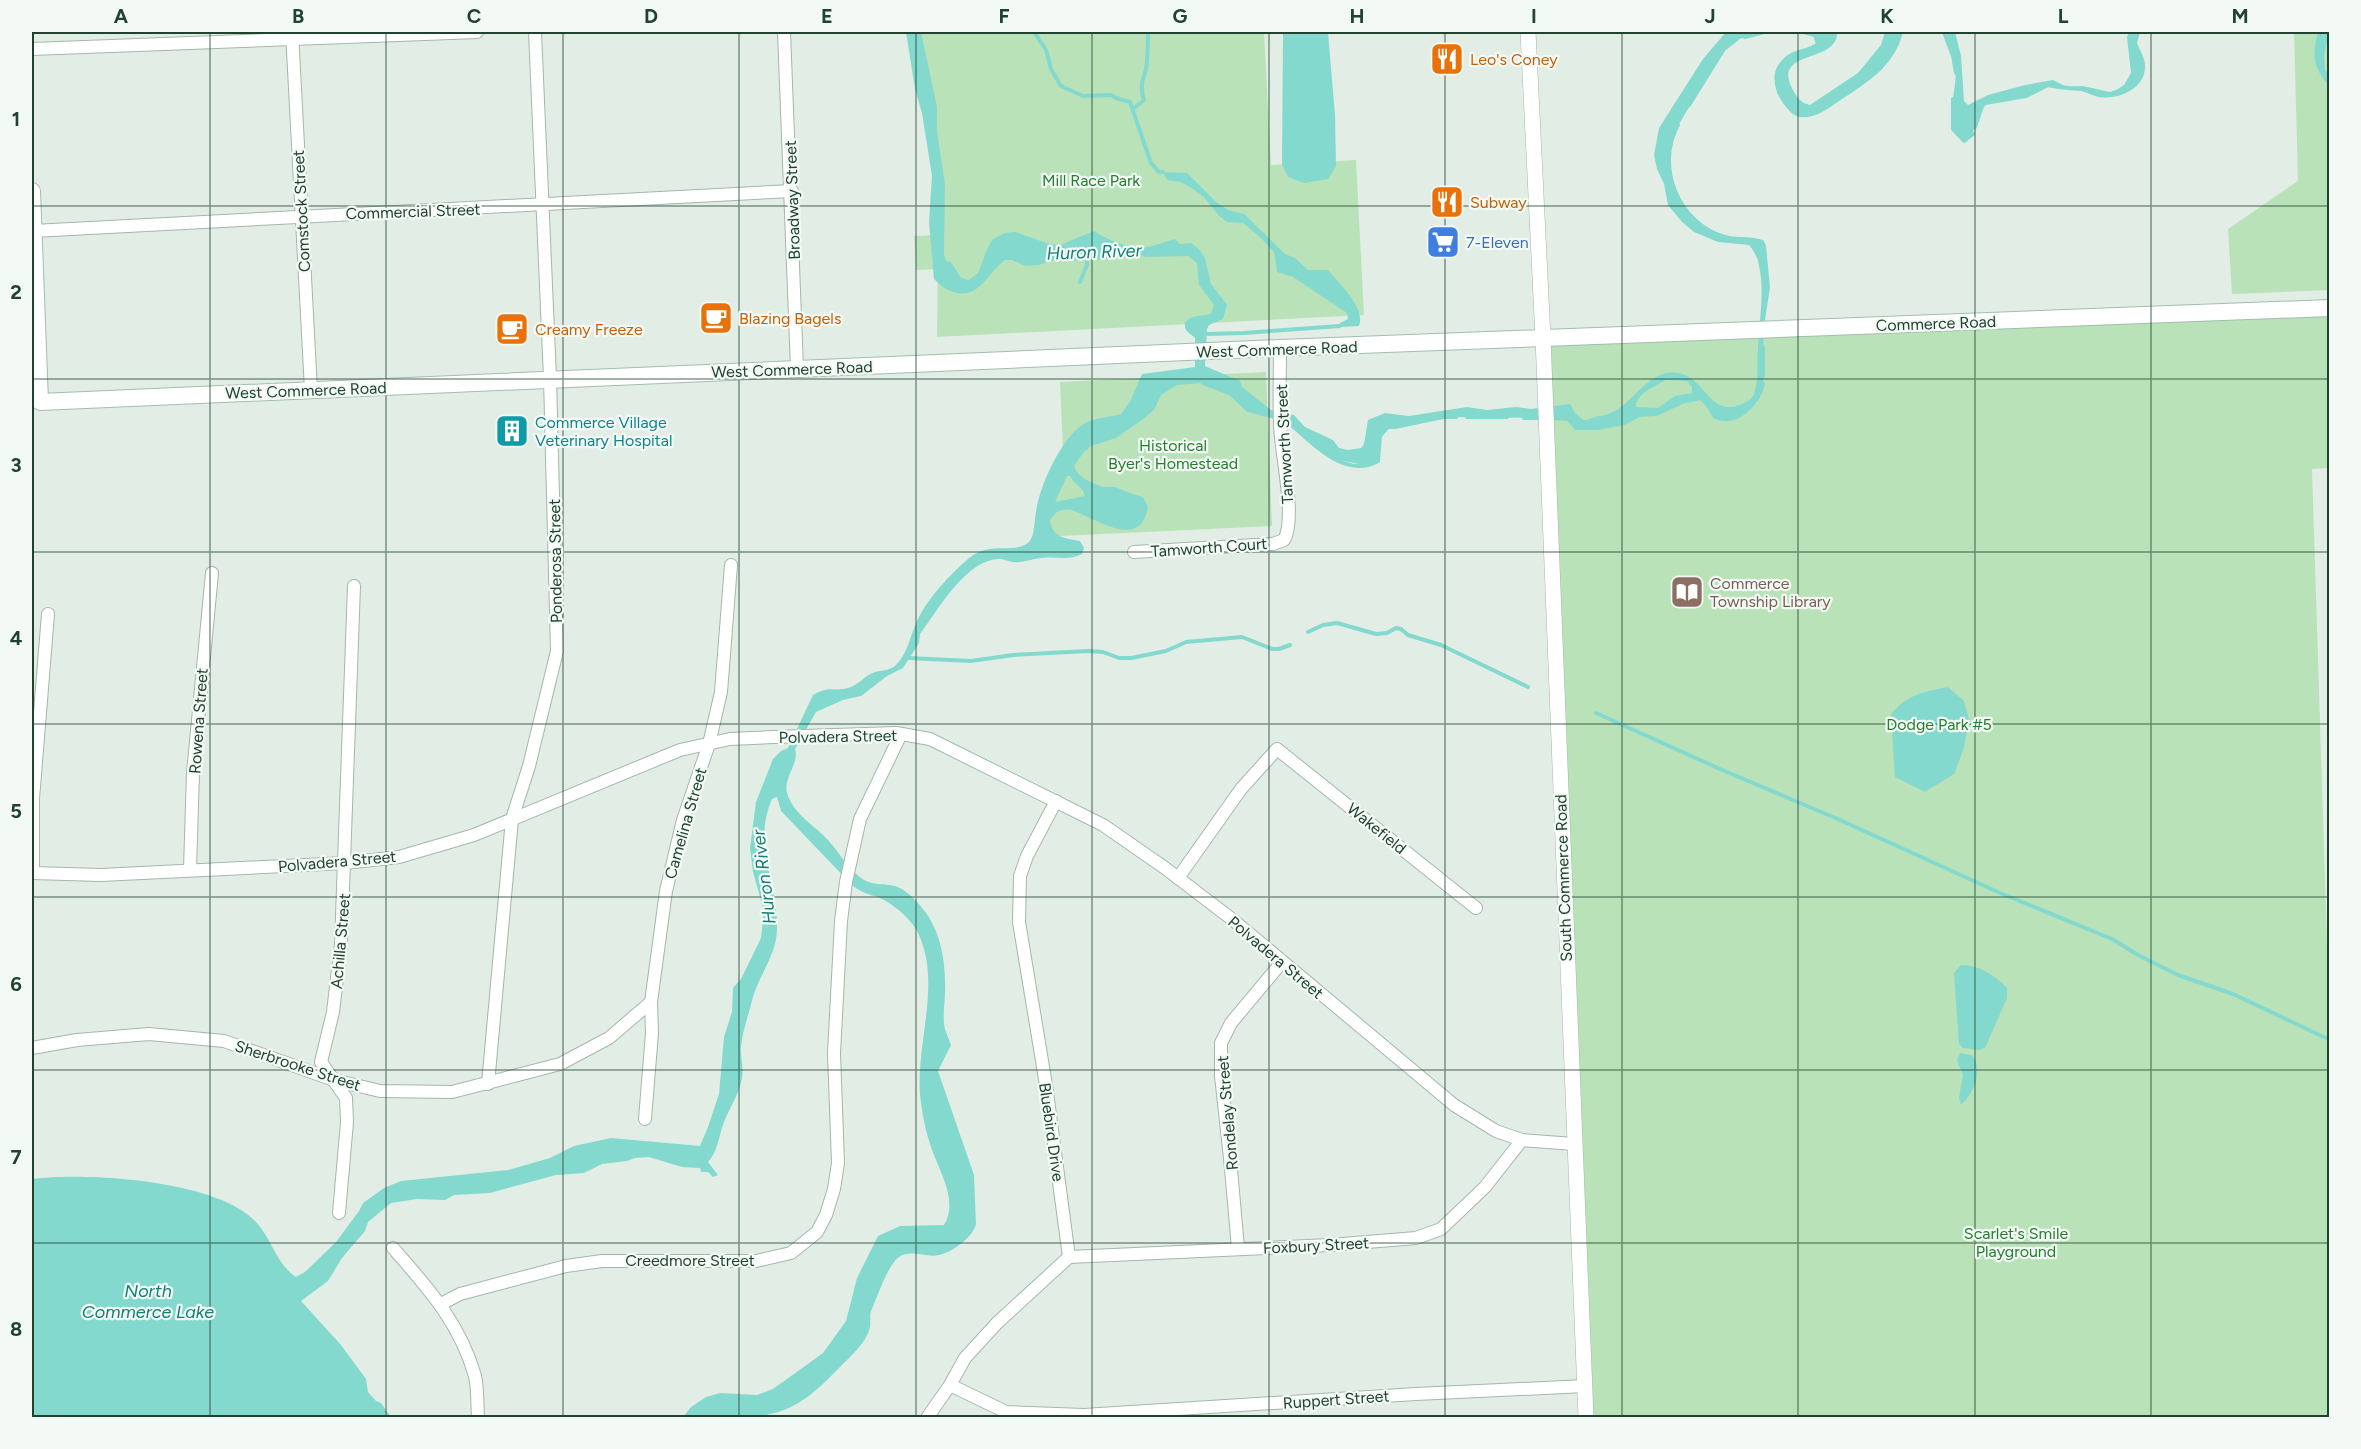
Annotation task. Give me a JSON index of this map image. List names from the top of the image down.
{
  "streets": {
    "main road": ["Commerce Road", "West Commerce Road"],
    "street": [
      "Broadway Street",
      "Comstock Street",
      "Commercial Street",
      "Tamworth Street",
      "Tamworth Court",
      "Ponderosa Street",
      "Rowena Street",
      "Polvadera Street",
      "Camelina Street",
      "Wakefield",
      "South Commerce Road",
      "Achilla Street",
      "Sherbrooke Street",
      "Rondelay Street",
      "Bluebird Drive",
      "Foxbury Street",
      "Creedmore Street",
      "Ruppert Street"
    ]
  },
  "crossings": [
    ["Broadway Street", "Commercial Street"],
    ["Broadway Street", "West Commerce Road"],
    ["Comstock Street", "Commercial Street"],
    ["Comstock Street", "West Commerce Road"],
    ["Commercial Street", "Ponderosa Street"],
    ["Commerce Road", "West Commerce Road"],
    ["Commerce Road", "South Commerce Road"],
    ["West Commerce Road", "Tamworth Street"],
    ["West Commerce Road", "Ponderosa Street"],
    ["West Commerce Road", "South Commerce Road"],
    ["Tamworth Street", "Tamworth Court"],
    ["Ponderosa Street", "Polvadera Street"],
    ["Ponderosa Street", "Sherbrooke Street"],
    ["Rowena Street", "Polvadera Street"],
    ["Polvadera Street", "Camelina Street"],
    ["Polvadera Street", "Wakefield"],
    ["Polvadera Street", "South Commerce Road"],
    ["Polvadera Street", "Achilla Street"],
    ["Polvadera Street", "Rondelay Street"],
    ["Polvadera Street", "Bluebird Drive"],
    ["Polvadera Street", "Foxbury Street"],
    ["Polvadera Street", "Creedmore Street"],
    ["Camelina Street", "Sherbrooke Street"],
    ["South Commerce Road", "Ruppert Street"],
    ["Achilla Street", "Sherbrooke Street"],
    ["Rondelay Street", "Foxbury Street"],
    ["Bluebird Drive", "Foxbury Street"]
  ],
  "water": ["Huron River", "North Commerce Lake"],
  "parks": [
    "Mill Race Park",
    "Historical Byer's Homestead",
    "Dodge Park #5",
    "Scarlet's Smile Playground"
  ],
  "places": {
    "restaurant": ["Leo's Coney", "Subway"],
    "supermarket": ["7-Eleven"],
    "cafe": ["Blazing Bagels", "Creamy Freeze"],
    "building": ["Commerce Village Veterinary Hospital"],
    "library": ["Commerce Township Library"]
  },
  "grid": {
    "columns": [
      "A",
      "B",
      "C",
      "D",
      "E",
      "F",
      "G",
      "H",
      "I",
      "J",
      "K",
      "L",
      "M"
    ],
    "rows": [
      "1",
      "2",
      "3",
      "4",
      "5",
      "6",
      "7",
      "8"
    ]
  }
}
